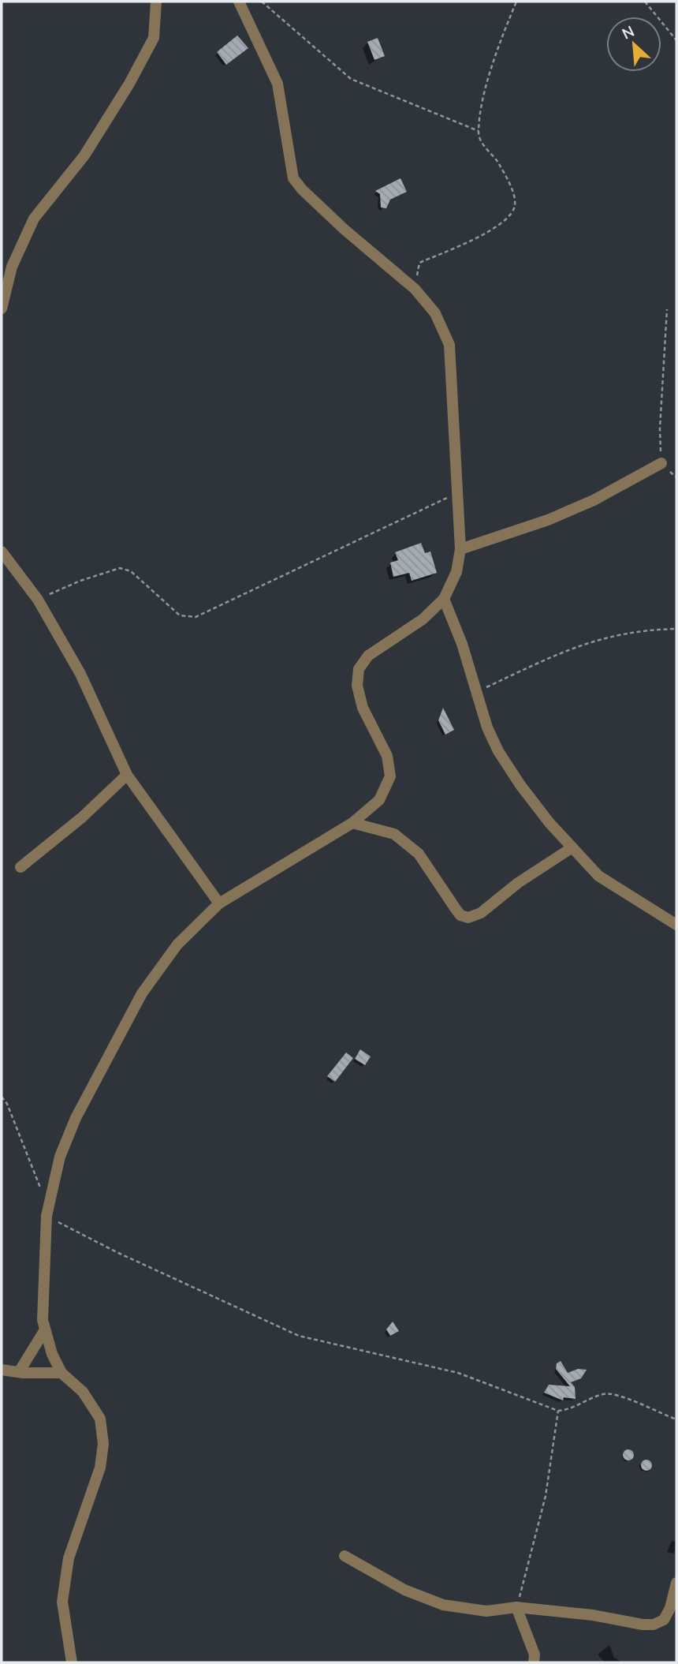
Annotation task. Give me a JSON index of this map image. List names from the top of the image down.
{
  "north": "top left"
}
